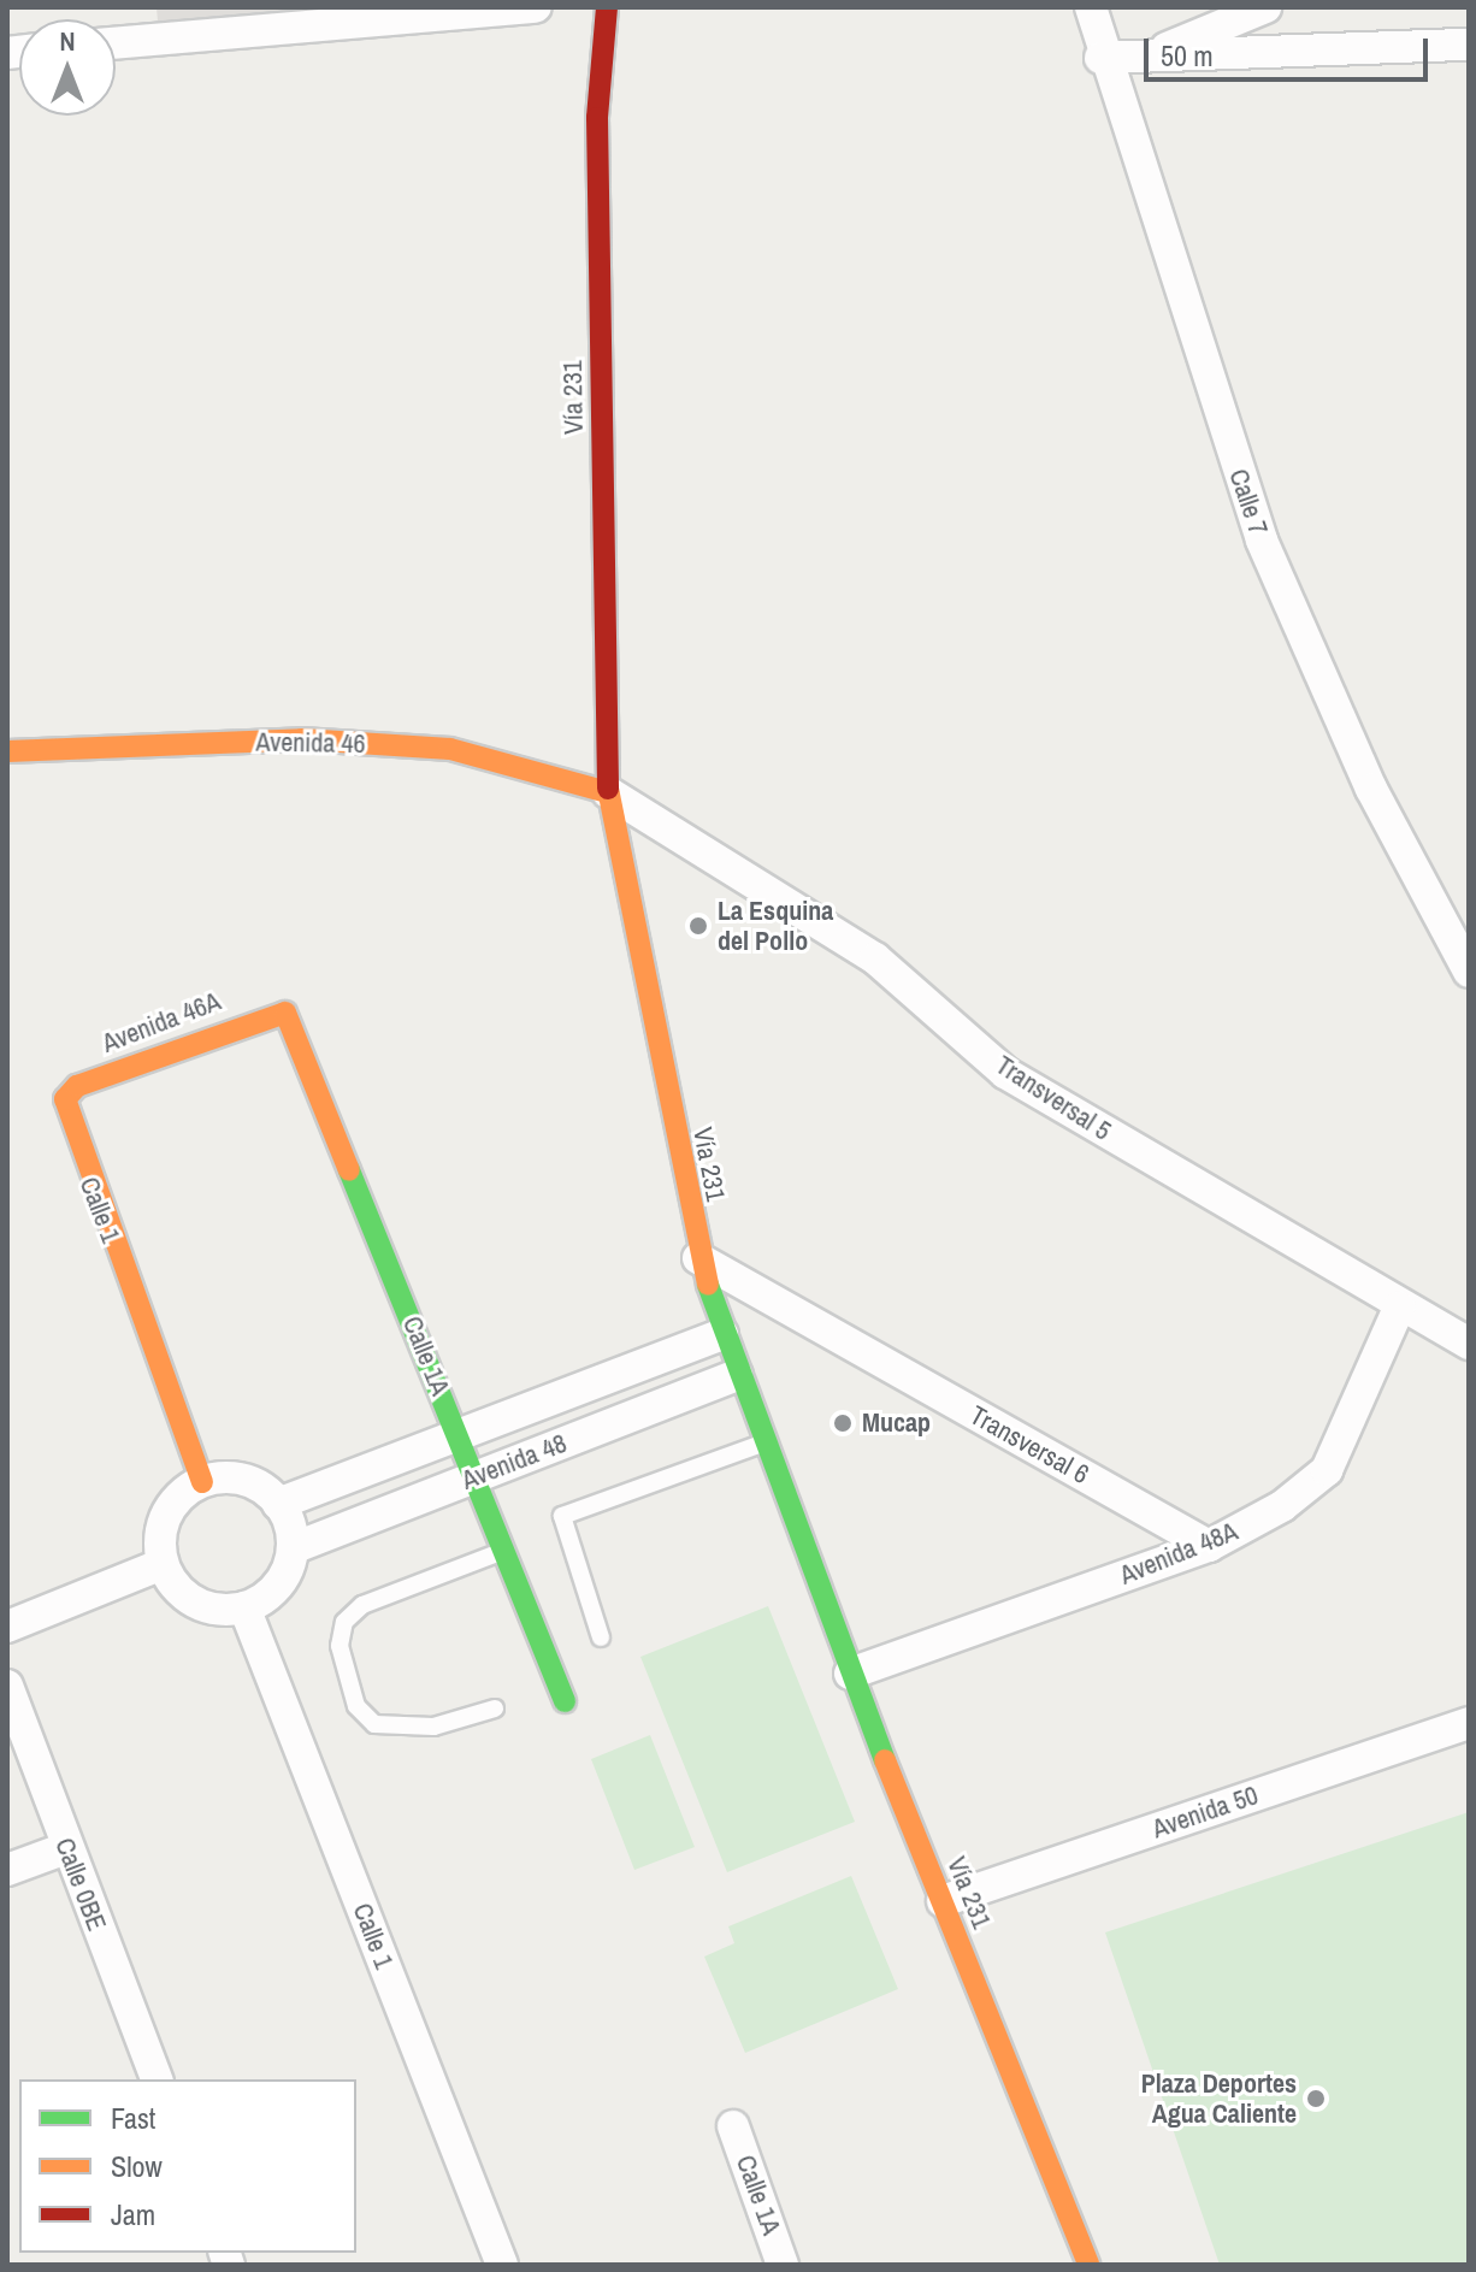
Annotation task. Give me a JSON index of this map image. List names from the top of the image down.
{
  "streets": {
    "main road": [
      "Vía 231",
      "Avenida 46",
      "Avenida 46A",
      "Calle 1",
      "Calle 1A"
    ],
    "street": [
      "Calle 7",
      "Transversal 5",
      "Transversal 6",
      "Avenida 48",
      "Avenida 48A",
      "Avenida 50",
      "Calle 0BE"
    ]
  },
  "crossings": [
    ["Vía 231", "Avenida 46"],
    ["Vía 231", "Transversal 5"],
    ["Vía 231", "Transversal 6"],
    ["Vía 231", "Avenida 48"],
    ["Vía 231", "Avenida 48A"],
    ["Vía 231", "Avenida 50"],
    ["Avenida 46", "Transversal 5"],
    ["Avenida 46A", "Calle 1"],
    ["Avenida 46A", "Calle 1A"],
    ["Transversal 5", "Avenida 48A"],
    ["Calle 1", "Avenida 48"],
    ["Calle 1A", "Avenida 48"],
    ["Transversal 6", "Avenida 48A"]
  ],
  "places": ["La Esquina del Pollo", "Mucap", "Plaza Deportes Agua Caliente"],
  "legend": ["Fast", "Slow", "Jam"],
  "scale_bar": "50 m",
  "north": "top"
}
